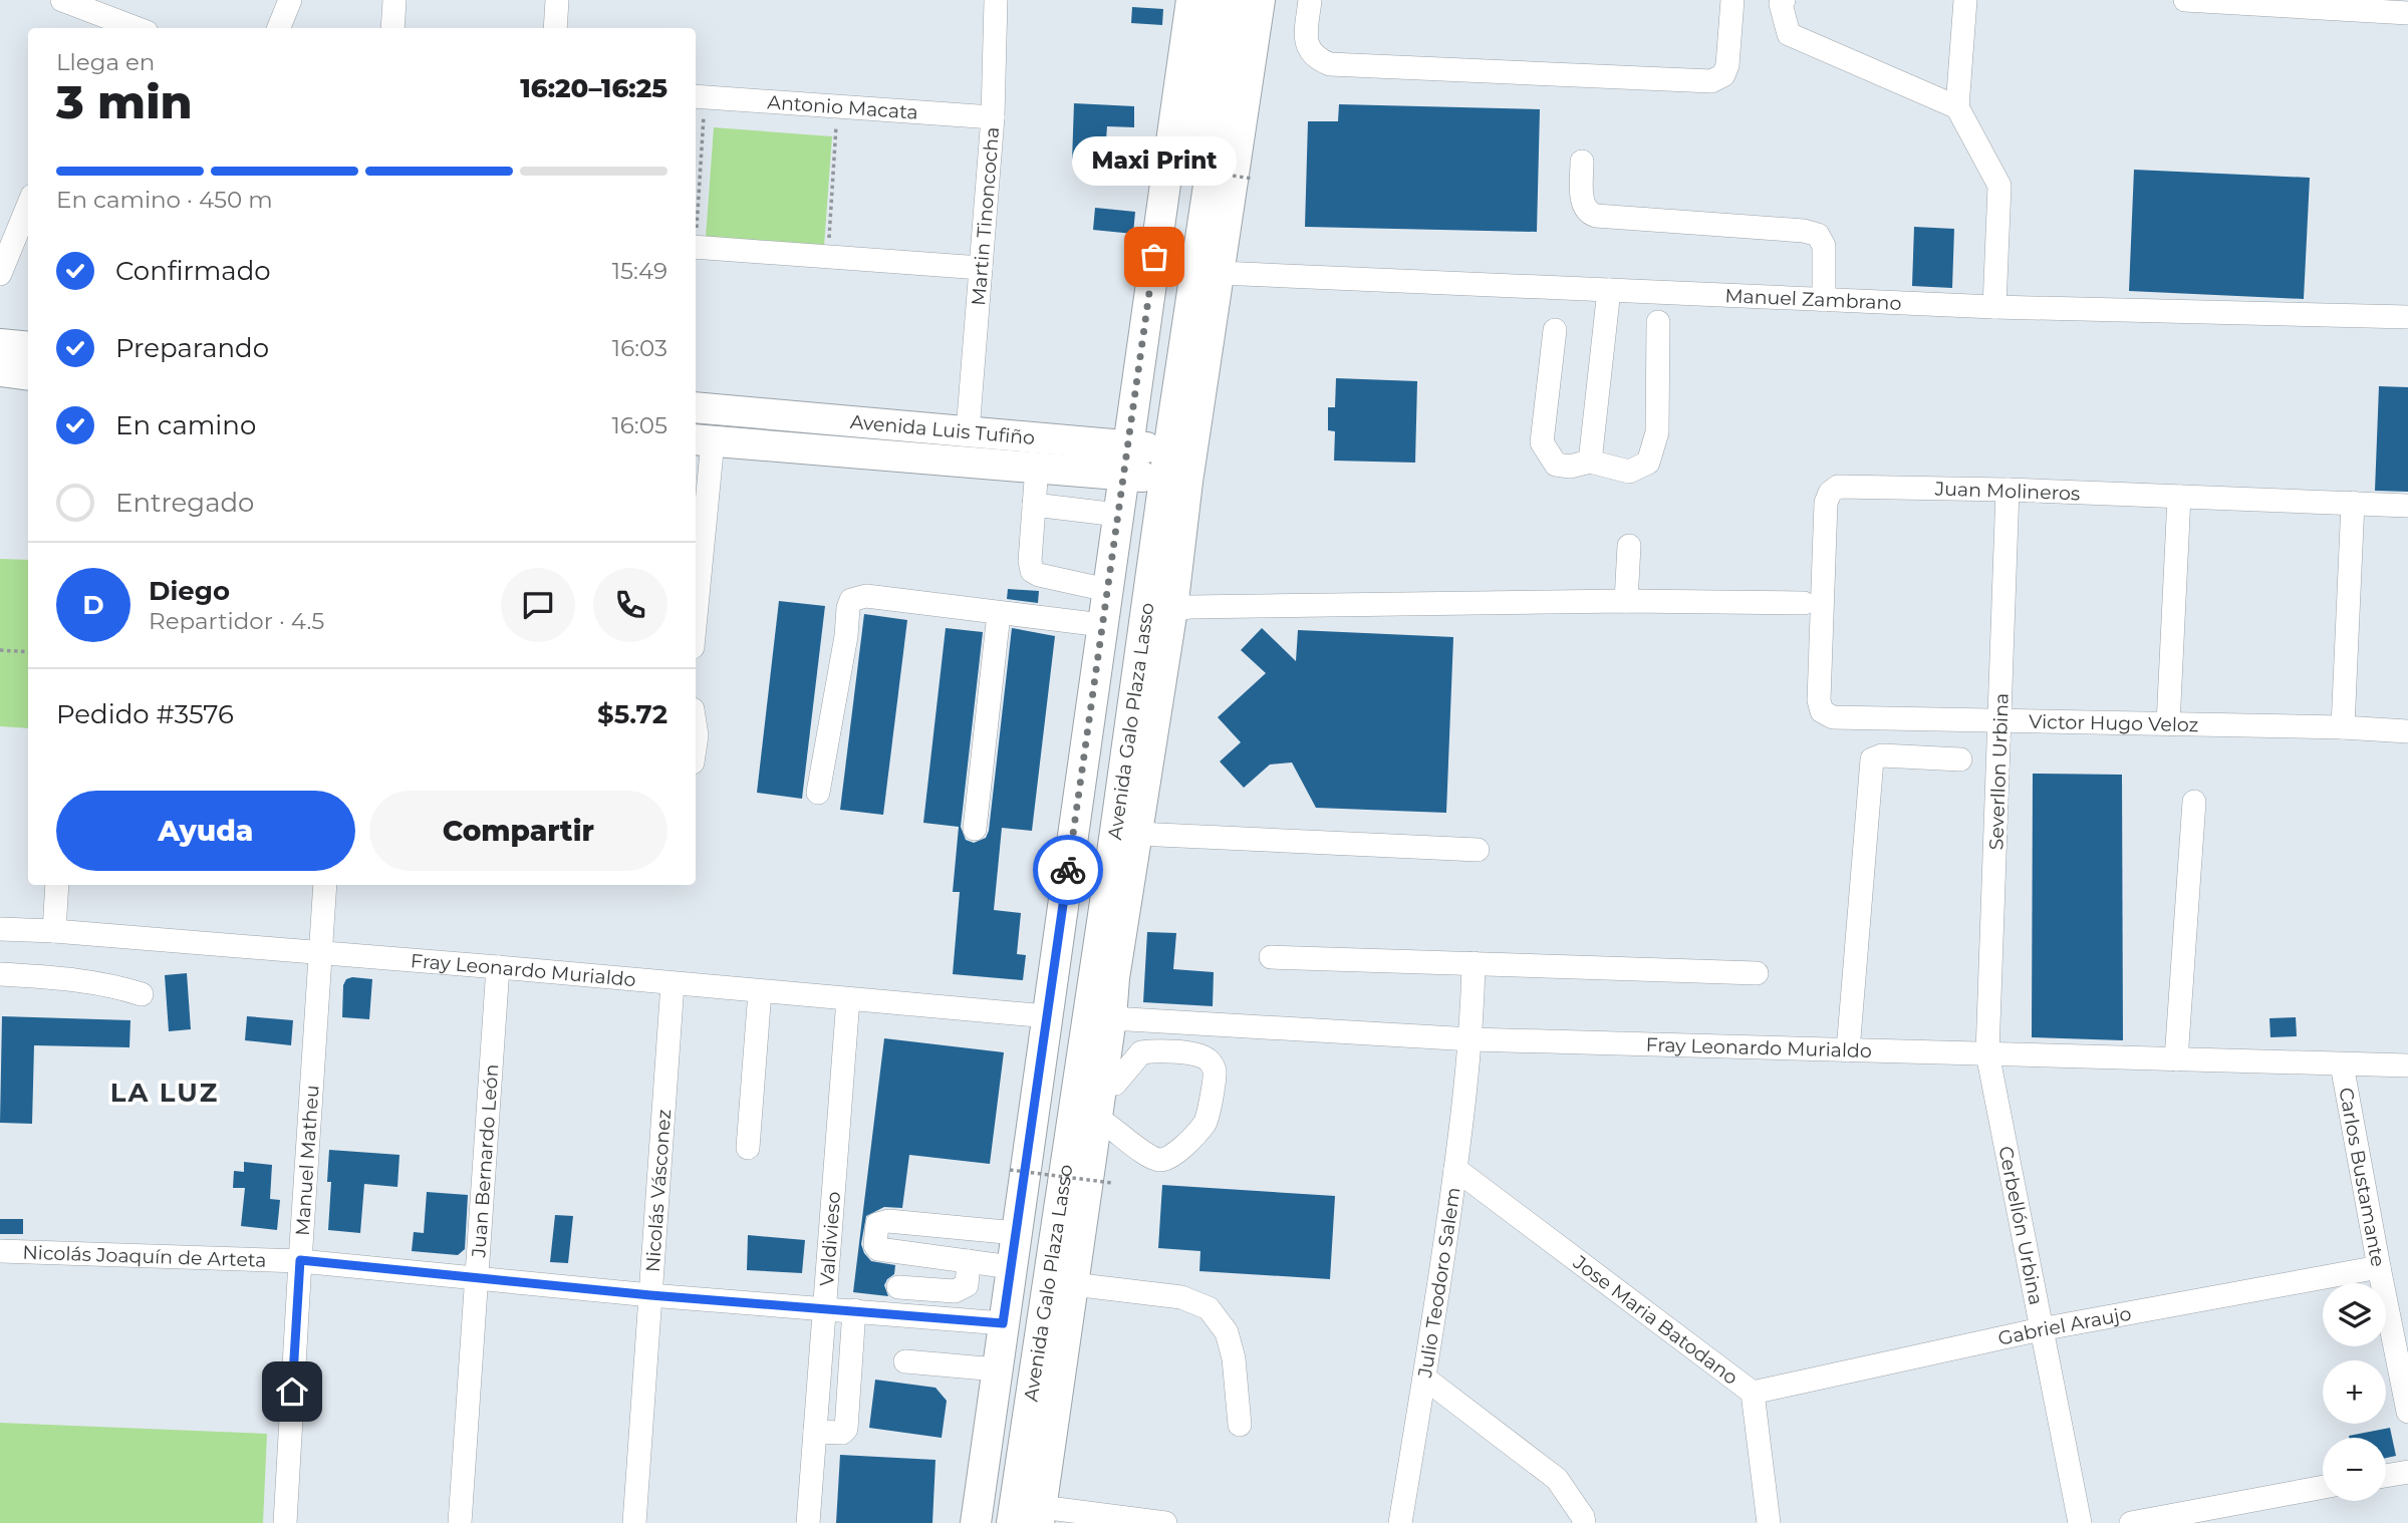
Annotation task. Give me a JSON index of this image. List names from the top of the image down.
{
  "streets": {
    "main road": ["Avenida Luis Tufiño", "Avenida Galo Plaza Lasso"],
    "street": [
      "Antonio Macata",
      "Martin Tinoncocha",
      "Manuel Zambrano",
      "Juan Molineros",
      "Victor Hugo Veloz",
      "Severllon Urbina",
      "Fray Leonardo Murialdo",
      "Manuel Matheu",
      "Juan Bernardo León",
      "Carlos Bustamante",
      "Nicolás Vásconez",
      "Cerbellón Urbina",
      "Valdivieso",
      "Nicolás Joaquín de Arteta",
      "Julio Teodoro Salem",
      "Jose Maria Batodano",
      "Gabriel Araujo"
    ]
  },
  "crossings": [
    ["Antonio Macata", "Martin Tinoncocha"],
    ["Martin Tinoncocha", "Avenida Luis Tufiño"],
    ["Manuel Zambrano", "Avenida Galo Plaza Lasso"],
    ["Avenida Luis Tufiño", "Avenida Galo Plaza Lasso"],
    ["Juan Molineros", "Victor Hugo Veloz"],
    ["Juan Molineros", "Severllon Urbina"],
    ["Avenida Galo Plaza Lasso", "Fray Leonardo Murialdo"],
    ["Avenida Galo Plaza Lasso", "Nicolás Joaquín de Arteta"],
    ["Victor Hugo Veloz", "Severllon Urbina"],
    ["Severllon Urbina", "Fray Leonardo Murialdo"],
    ["Severllon Urbina", "Cerbellón Urbina"],
    ["Fray Leonardo Murialdo", "Manuel Matheu"],
    ["Fray Leonardo Murialdo", "Juan Bernardo León"],
    ["Fray Leonardo Murialdo", "Carlos Bustamante"],
    ["Fray Leonardo Murialdo", "Nicolás Vásconez"],
    ["Fray Leonardo Murialdo", "Cerbellón Urbina"],
    ["Fray Leonardo Murialdo", "Valdivieso"],
    ["Fray Leonardo Murialdo", "Julio Teodoro Salem"],
    ["Manuel Matheu", "Nicolás Joaquín de Arteta"],
    ["Juan Bernardo León", "Nicolás Joaquín de Arteta"],
    ["Carlos Bustamante", "Gabriel Araujo"],
    ["Nicolás Vásconez", "Nicolás Joaquín de Arteta"],
    ["Cerbellón Urbina", "Gabriel Araujo"],
    ["Valdivieso", "Nicolás Joaquín de Arteta"],
    ["Julio Teodoro Salem", "Jose Maria Batodano"],
    ["Jose Maria Batodano", "Gabriel Araujo"]
  ],
  "districts": ["LA LUZ"],
  "places": ["Maxi Print"],
  "page": {
    "heading": ["3 min", "Llega en", "16:20–16:25"],
    "panel": [
      "Diego",
      "Repartidor · 4.5",
      "Pedido #3576",
      "$5.72"
    ],
    "bubble": "Maxi Print",
    "bar": "En camino · 450 m",
    "list": [
      ["Confirmado", "15:49"],
      ["Preparando", "16:03"],
      ["En camino", "16:05"],
      "Entregado"
    ],
    "round": "D",
    "buttons": ["Ayuda", "Compartir"],
    "map_buttons": ["+", "−"]
  }
}
